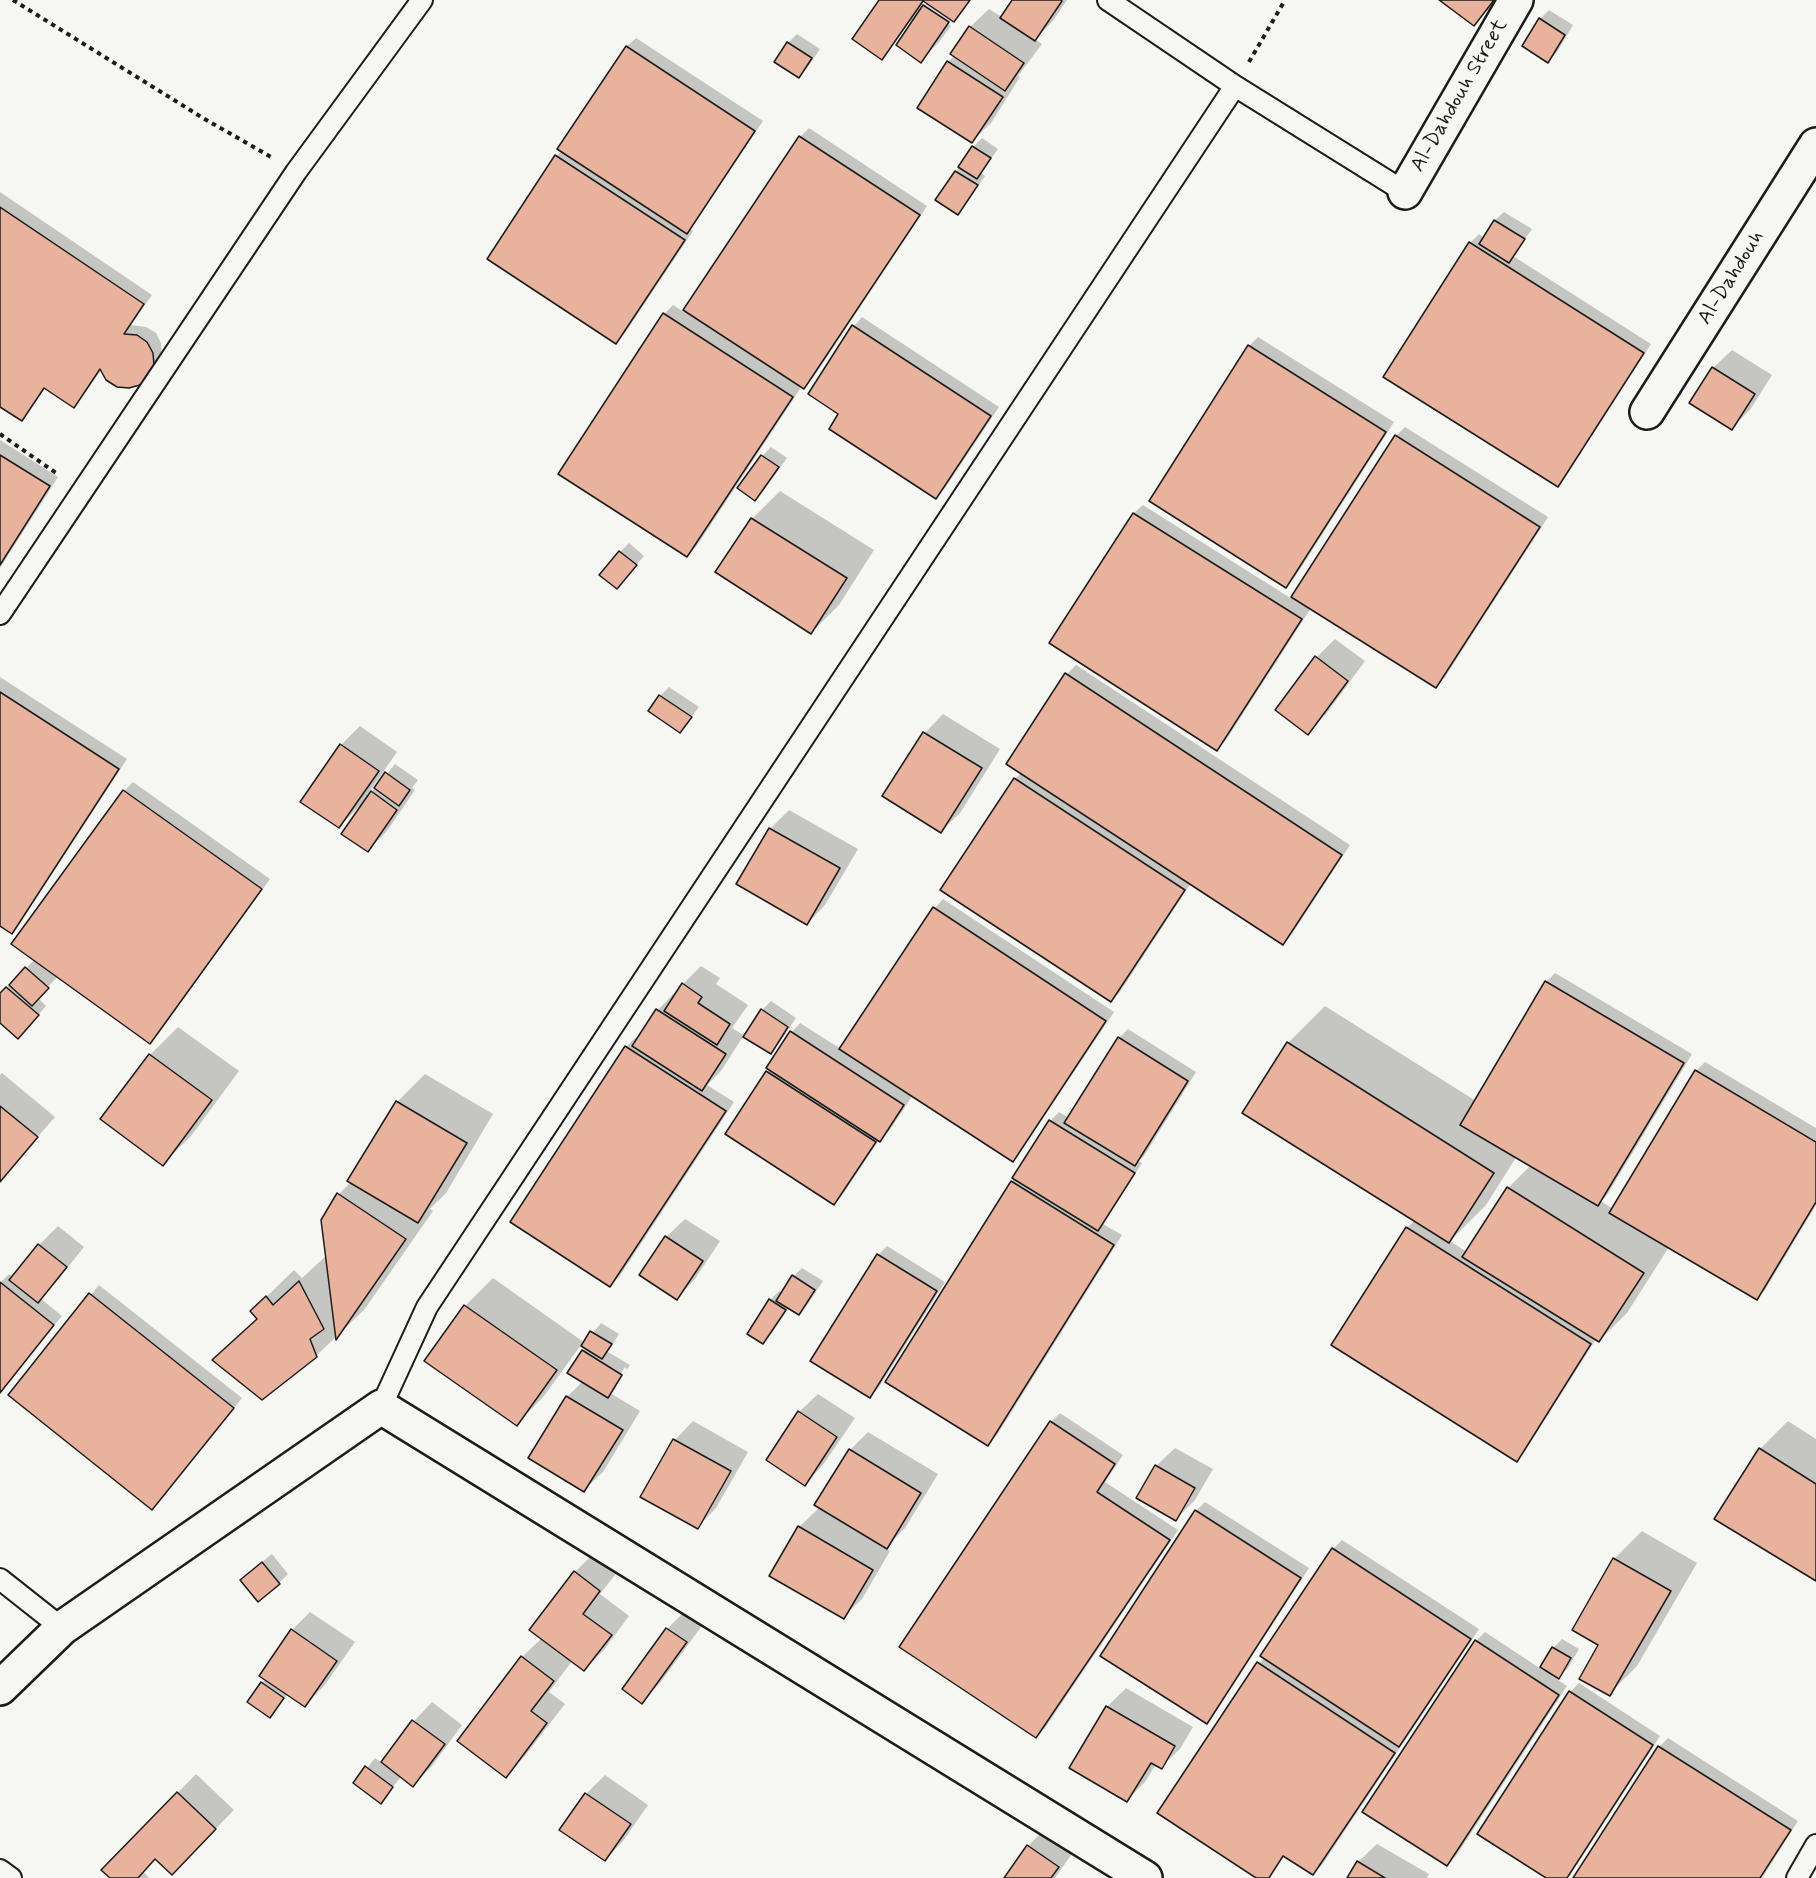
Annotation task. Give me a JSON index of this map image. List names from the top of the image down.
{
  "streets": {
    "street": ["Al-Dahdouh Street", "Al-Dahdouh"]
  }
}
